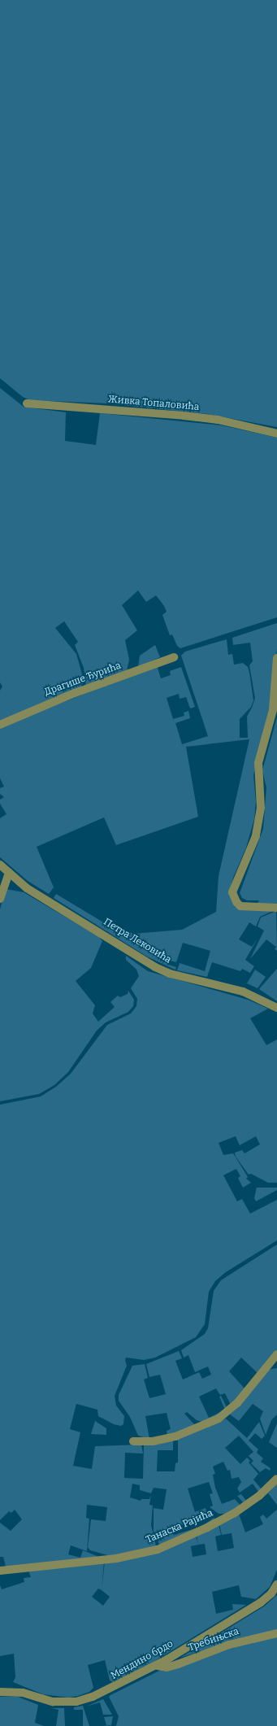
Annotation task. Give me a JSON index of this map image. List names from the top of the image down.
{
  "streets": {
    "street": [
      "Живка Топаловића",
      "Драгише Ђурића",
      "Петра Лековића",
      "Танаска Рајића",
      "Требињска",
      "Мендино брдо"
    ]
  },
  "crossings": [
    ["Требињска", "Мендино брдо"]
  ]
}
